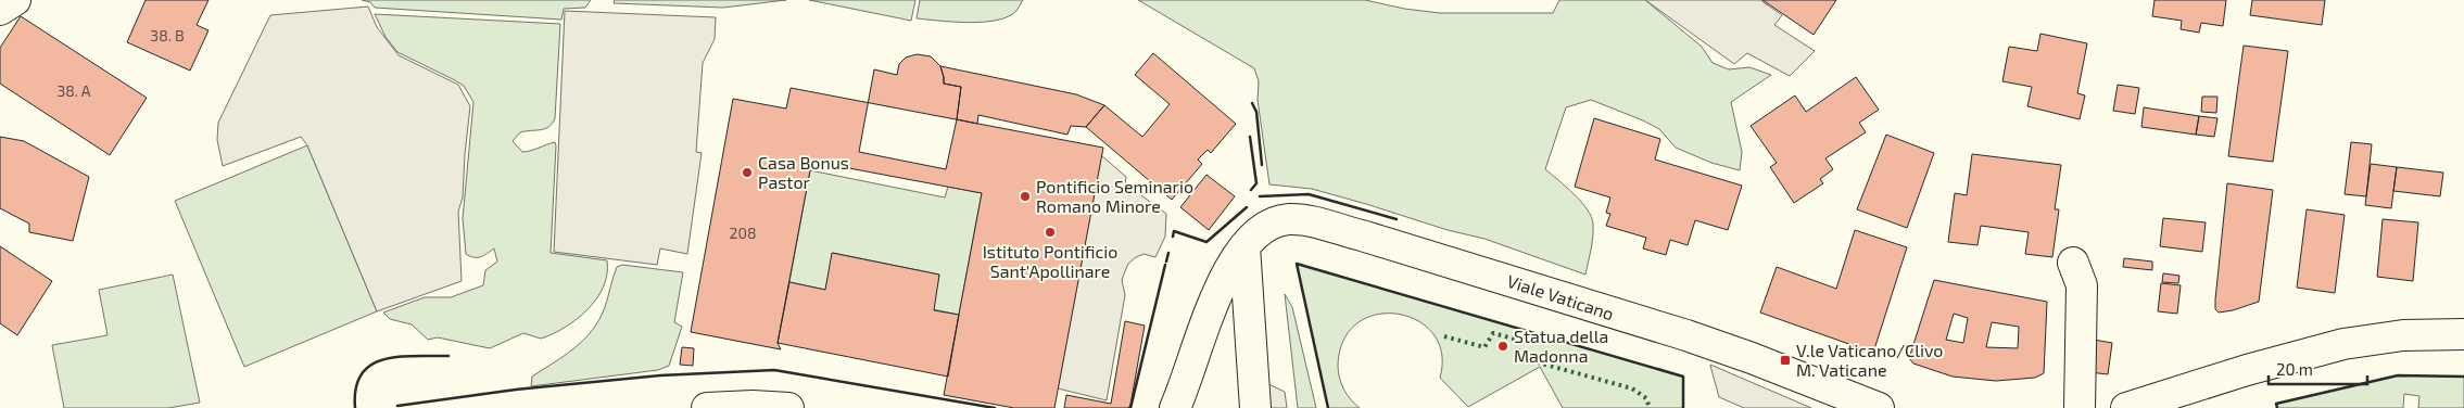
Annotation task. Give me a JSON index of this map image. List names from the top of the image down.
{
  "streets": {
    "street": ["Viale Vaticano"]
  },
  "places": {
    "other": [
      "Casa Bonus Pastor",
      "Pontificio Seminario Romano Minore",
      "Istituto Pontificio Sant'Apollinare",
      "Statua della Madonna"
    ],
    "transit": ["V.le Vaticano/Clivo M. Vaticane"]
  },
  "house_numbers": ["38. B", "38. A", "208"],
  "scale_bar": "20 m"
}
